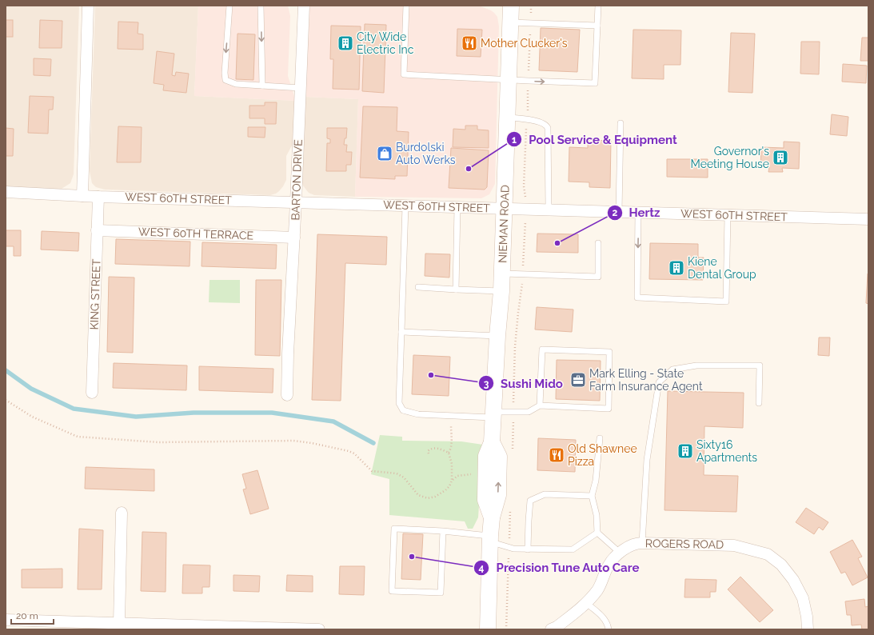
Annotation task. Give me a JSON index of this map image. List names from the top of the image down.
{
  "streets": {
    "main road": ["NIEMAN ROAD"],
    "street": [
      "BARTON DRIVE",
      "WEST 60TH STREET",
      "WEST 60TH TERRACE",
      "KING STREET",
      "ROGERS ROAD"
    ]
  },
  "crossings": [
    ["BARTON DRIVE", "WEST 60TH STREET"],
    ["BARTON DRIVE", "WEST 60TH TERRACE"],
    ["WEST 60TH STREET", "NIEMAN ROAD"],
    ["WEST 60TH STREET", "KING STREET"],
    ["WEST 60TH TERRACE", "KING STREET"]
  ],
  "places": {
    "building": [
      "City Wide Electric Inc",
      "Governor's Meeting House",
      "Kiene Dental Group",
      "Sixty16 Apartments"
    ],
    "restaurant": ["Mother Clucker's", "Old Shawnee Pizza"],
    "shop": ["Burdolski Auto Werks"],
    "other": [
      "Pool Service & Equipment",
      "Hertz",
      "Sushi Mido",
      "Precision Tune Auto Care"
    ],
    "office": ["Mark Elling - State Farm Insurance Agent"]
  },
  "scale_bar": "20 m"
}
